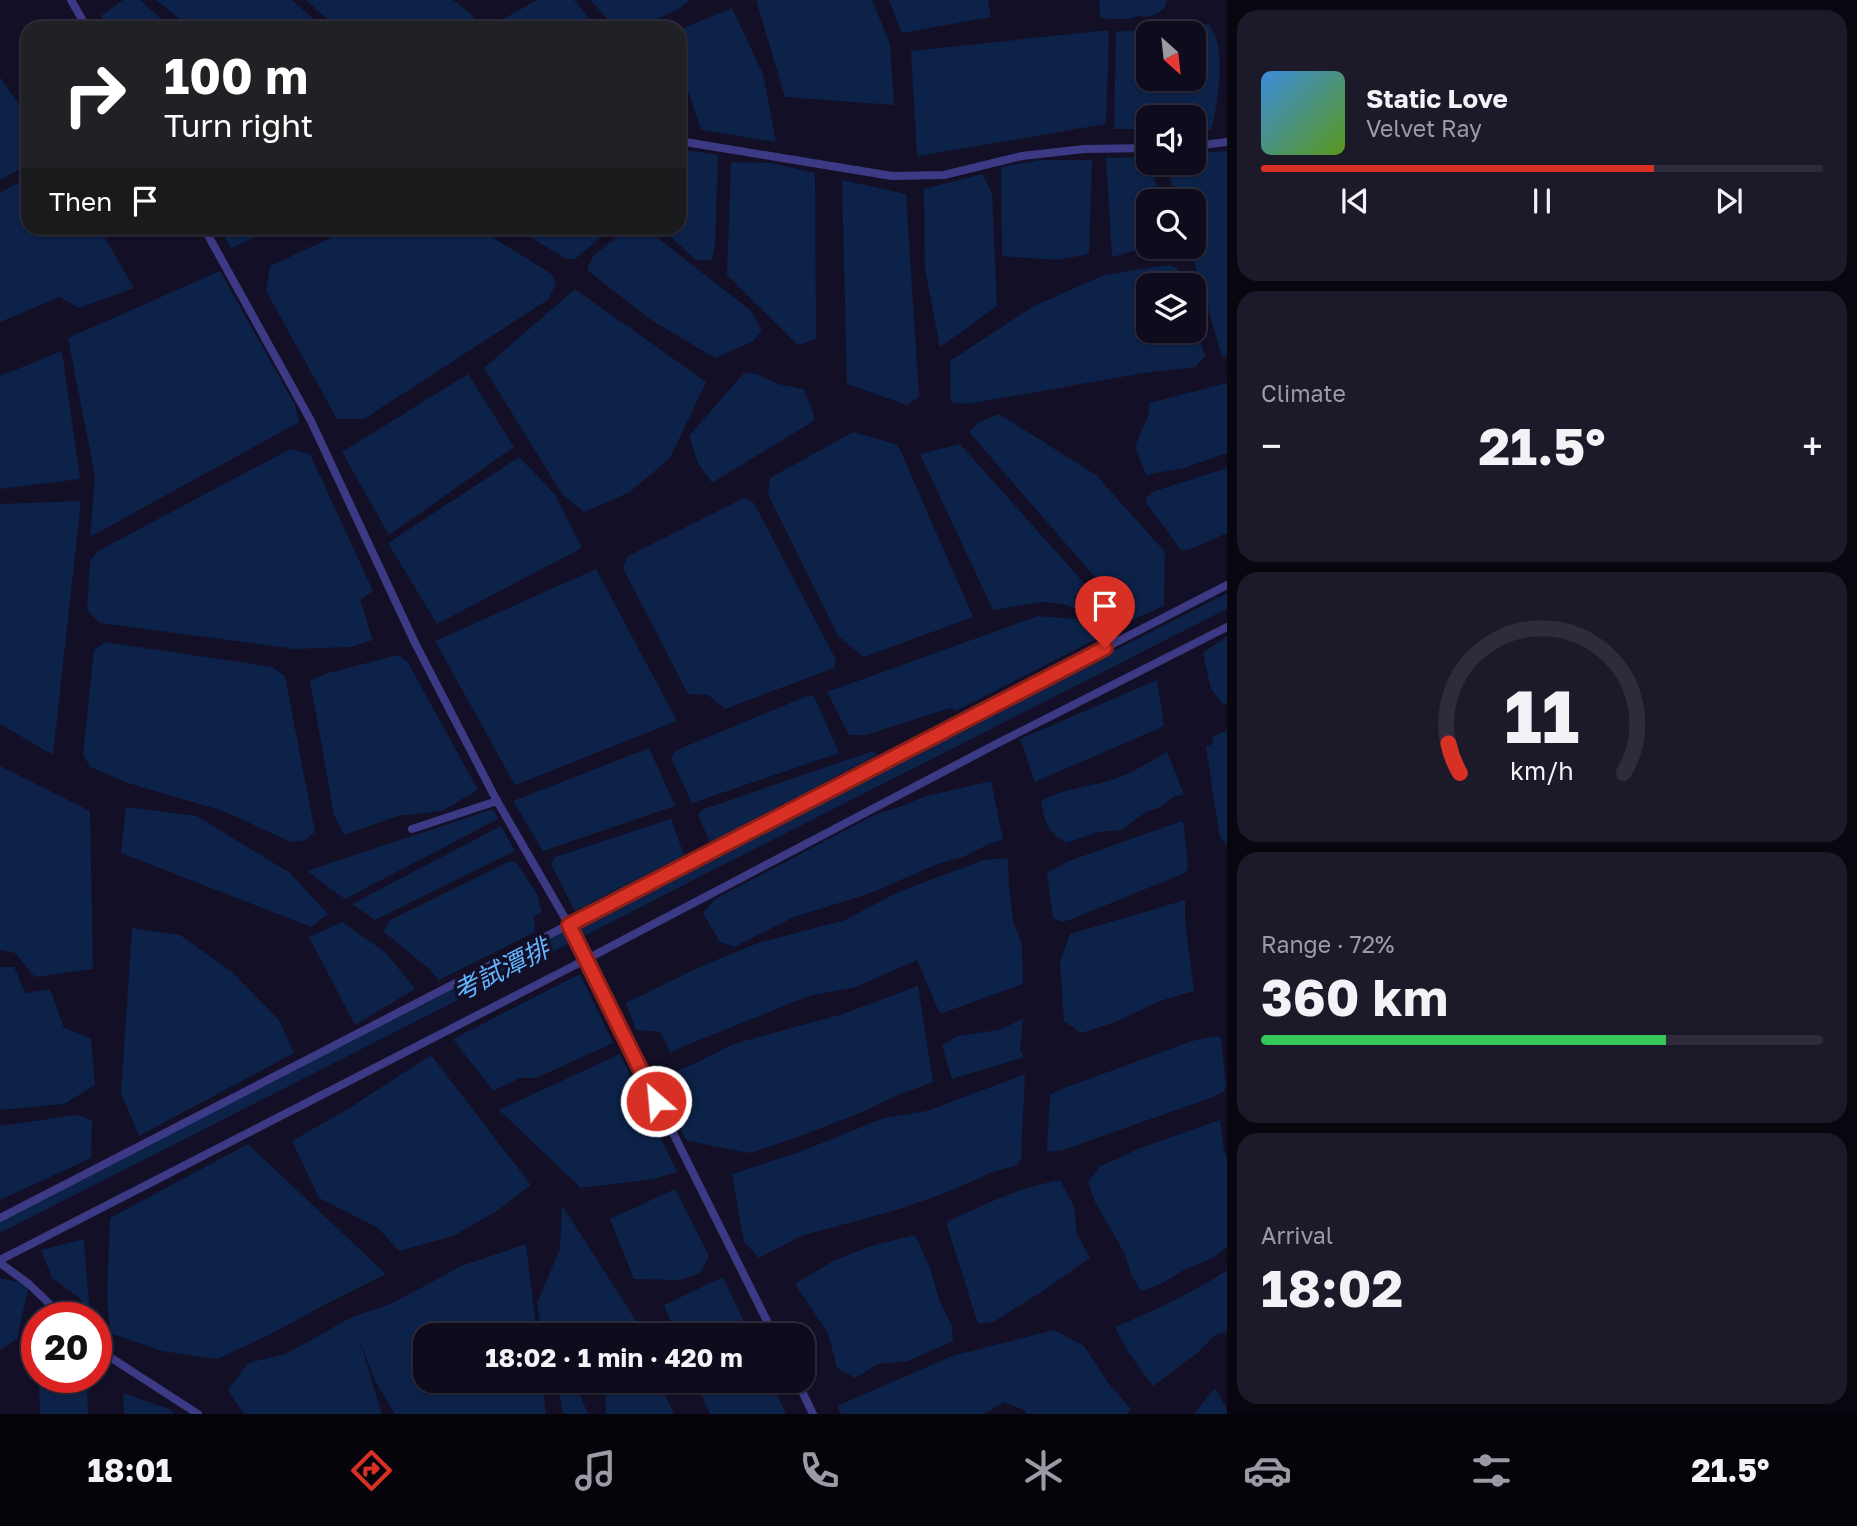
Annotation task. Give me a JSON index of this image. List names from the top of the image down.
{
  "water": ["考試潭排"],
  "north": "bottom right",
  "page": {
    "turn": ["100 m", "Turn right"],
    "song": ["Static Love", "Velvet Ray"],
    "then": "Then",
    "tile": [
      "Climate",
      ["Range · 72%", "360 km"],
      ["Arrival", "18:02"]
    ],
    "heat": ["−", "21.5°", "+"],
    "limit": "20",
    "trip": "18:02 · 1 min · 420 m",
    "tabs": ["18:01", "21.5°"],
    "gauge": ["11", "km/h"]
  }
}
